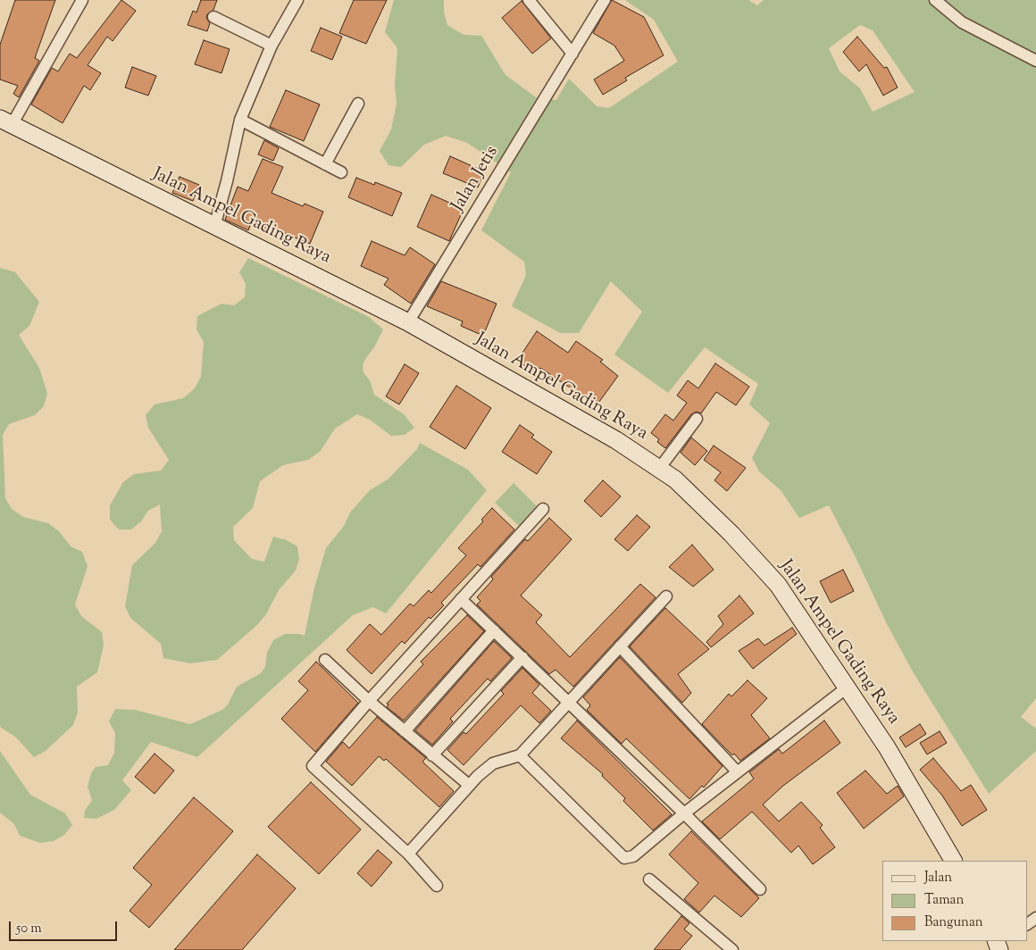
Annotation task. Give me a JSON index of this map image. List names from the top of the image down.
{
  "streets": {
    "main road": ["Jalan Ampel Gading Raya"],
    "street": ["Jalan Jetis"]
  },
  "crossings": [
    ["Jalan Jetis", "Jalan Ampel Gading Raya"]
  ],
  "legend": ["Jalan", "Taman", "Bangunan"],
  "scale_bar": "50 m"
}
